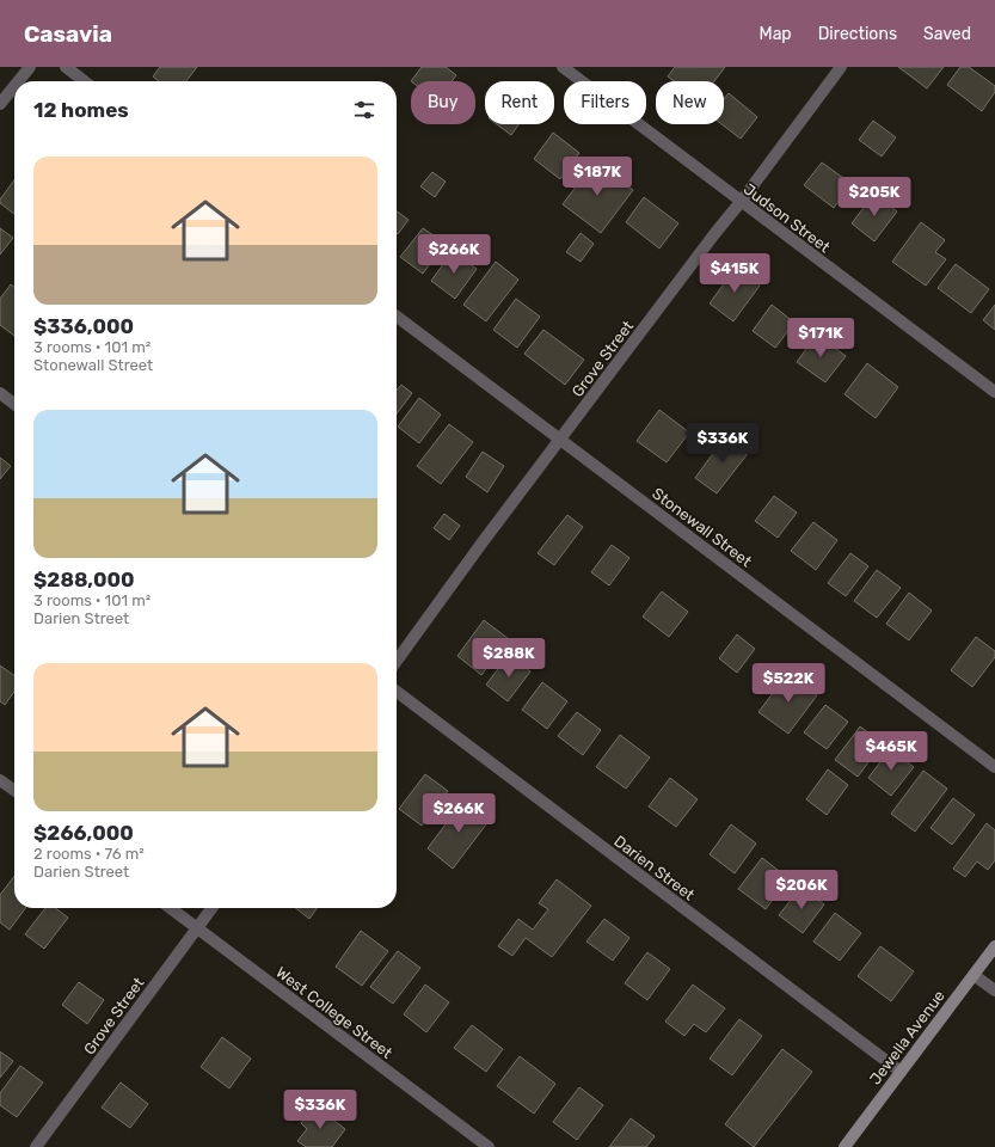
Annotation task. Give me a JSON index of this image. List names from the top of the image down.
{
  "streets": {
    "main road": ["Jewella Avenue"],
    "street": [
      "Judson Street",
      "Grove Street",
      "Stonewall Street",
      "Darien Street",
      "West College Street"
    ]
  },
  "crossings": [
    ["Judson Street", "Grove Street"],
    ["Grove Street", "Stonewall Street"],
    ["Grove Street", "West College Street"],
    ["Darien Street", "Jewella Avenue"]
  ],
  "page": {
    "header": "Casavia",
    "nav": ["Map", "Directions", "Saved"],
    "chip": [
      "Buy",
      "Rent",
      "Filters",
      "New"
    ],
    "heading": "12 homes",
    "list": [
      {
        "name": "$336,000",
        "note": "3 rooms · 101 m² · Stonewall Street"
      },
      {
        "name": "$288,000",
        "note": "3 rooms · 101 m² · Darien Street"
      },
      {
        "name": "$266,000",
        "note": "2 rooms · 76 m² · Darien Street"
      }
    ],
    "price": [
      "$187K",
      "$205K",
      "$266K",
      "$415K",
      "$171K",
      "$336K",
      "$288K",
      "$522K",
      "$465K",
      "$266K",
      "$206K",
      "$336K"
    ]
  }
}
